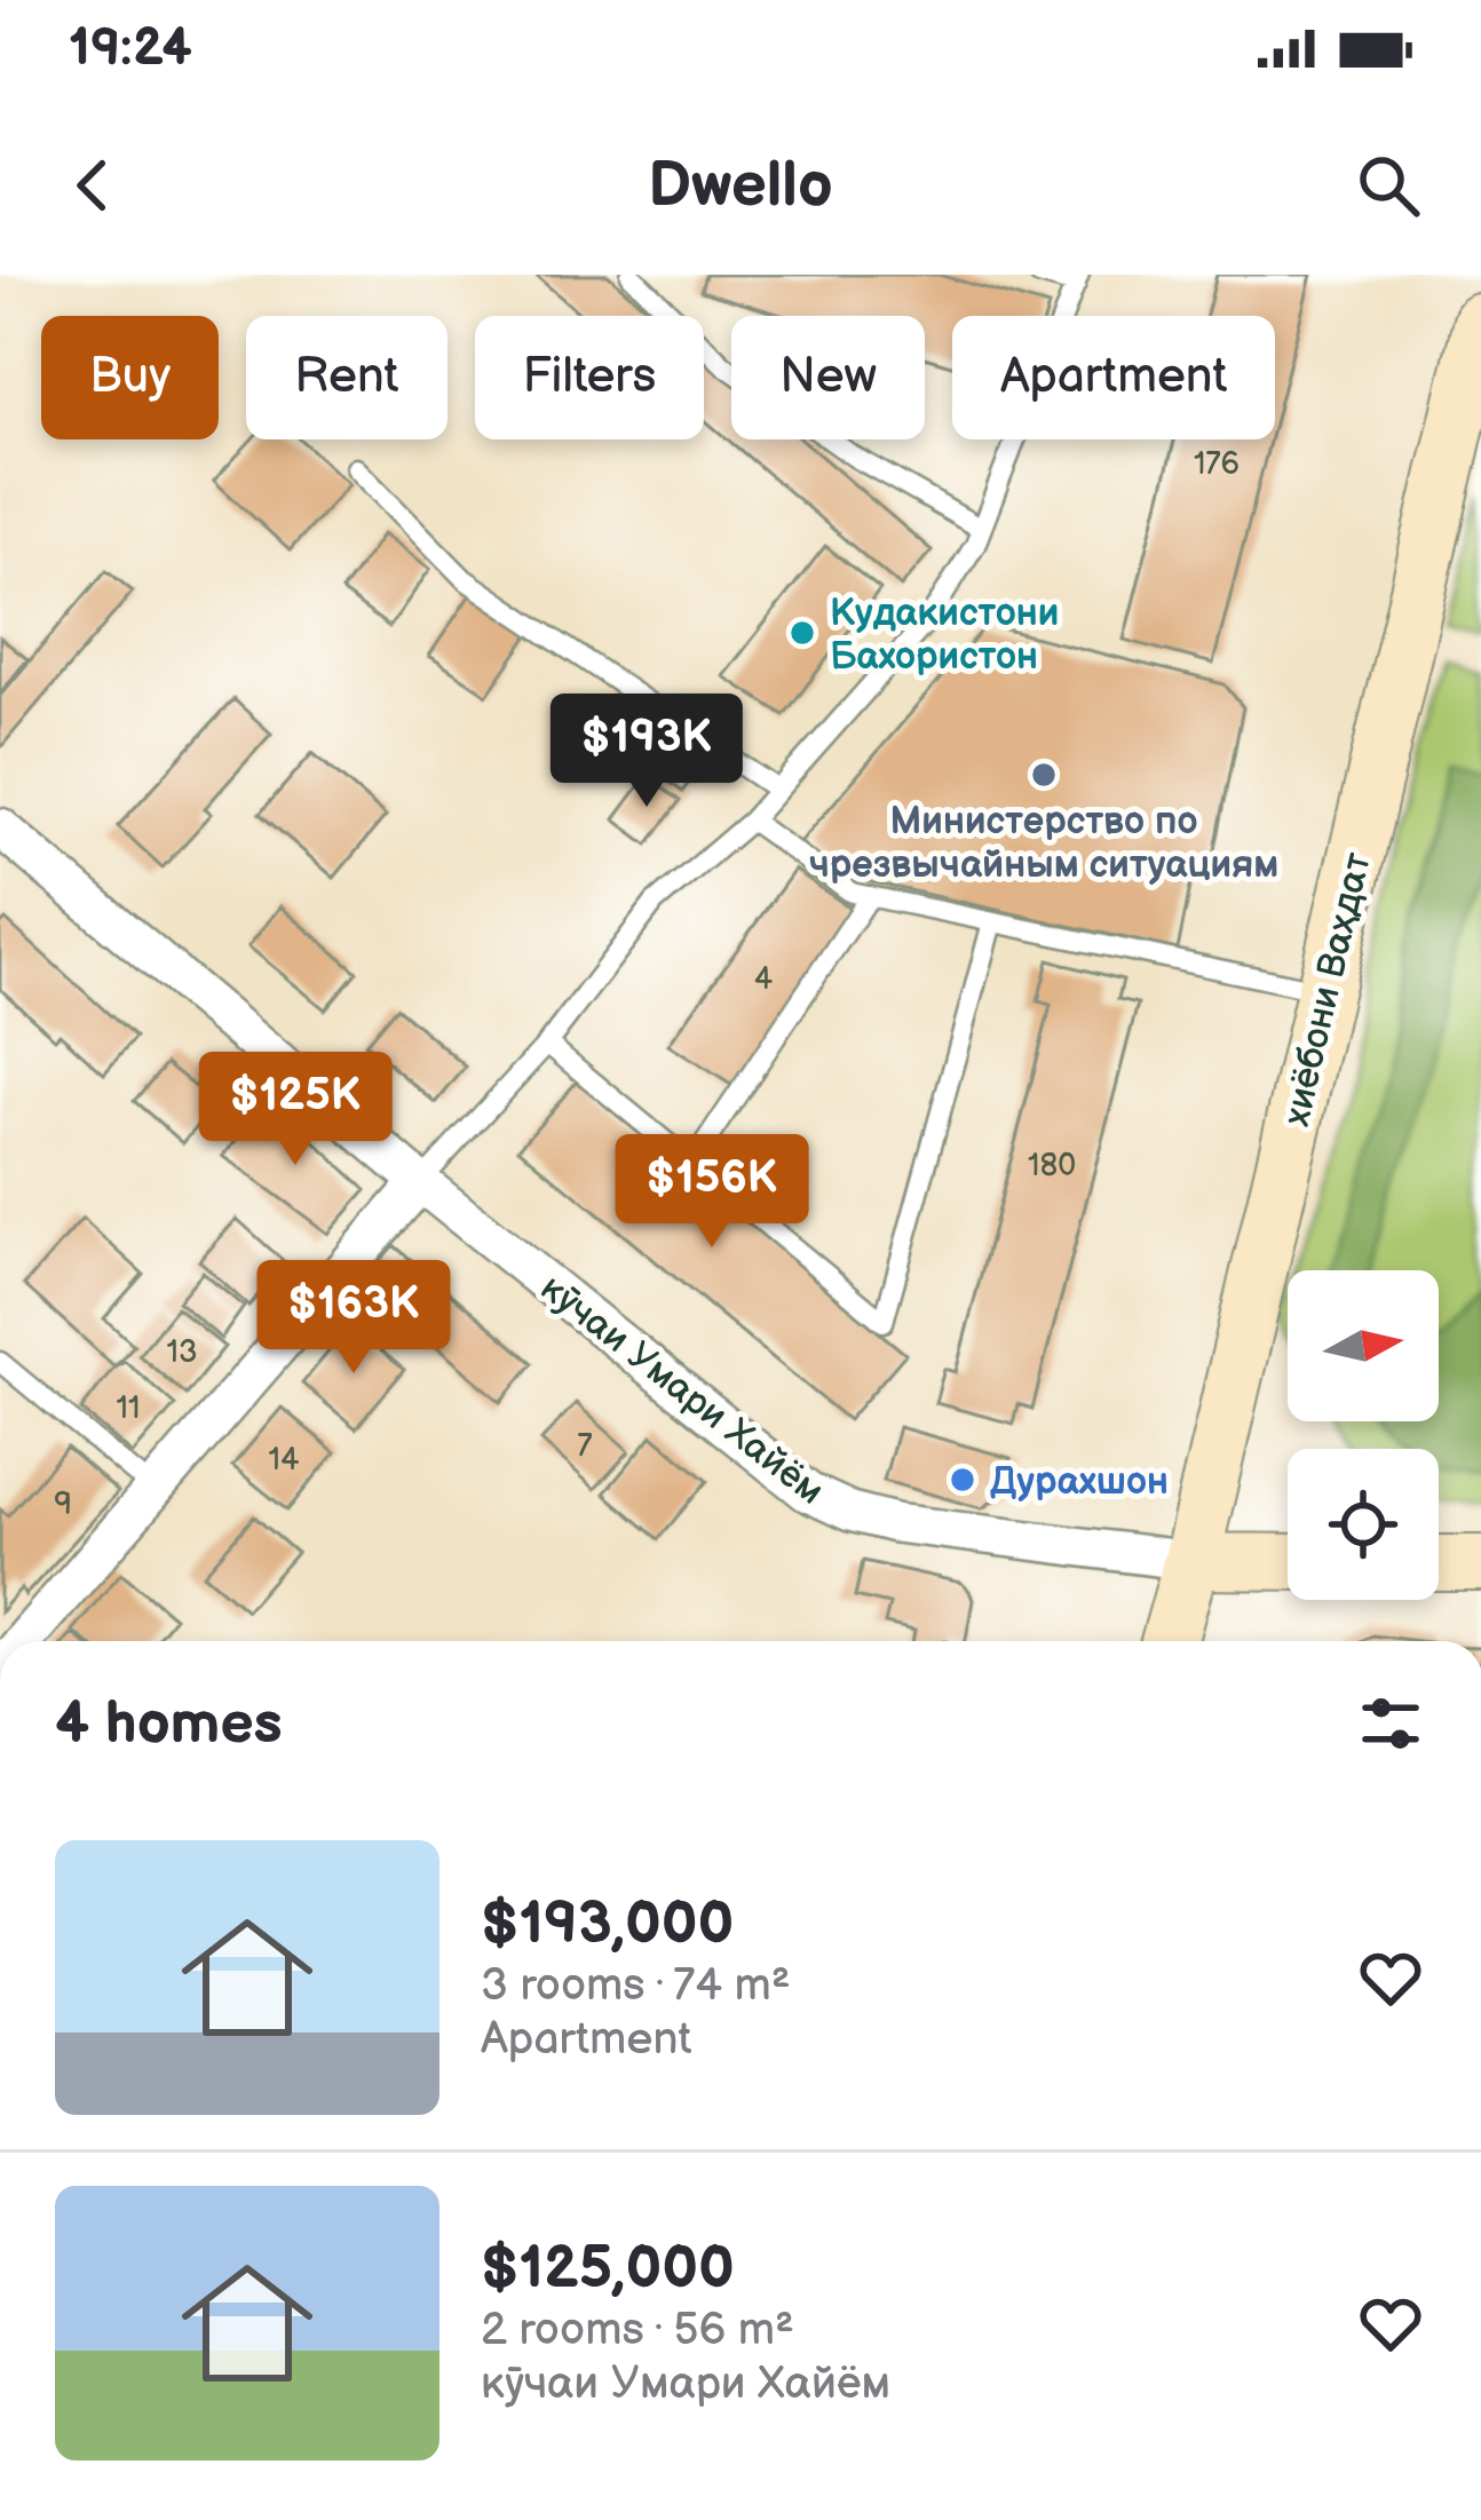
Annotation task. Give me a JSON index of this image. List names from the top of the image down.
{
  "streets": {
    "main road": ["хиёбони Ваҳдат"],
    "street": ["кӯчаи Умари Хайём"]
  },
  "crossings": [
    ["хиёбони Ваҳдат", "кӯчаи Умари Хайём"]
  ],
  "places": ["Кудакистони Бахористон", "Министерство по чрезвычайным ситуациям", "Дурахшон"],
  "house_numbers": [
    "176",
    "4",
    "180",
    "13",
    "11",
    "7",
    "14",
    "9"
  ],
  "north": "right",
  "page": {
    "status": "19:24",
    "header": "Dwello",
    "chip": [
      "Buy",
      "Rent",
      "Filters",
      "New",
      "Apartment"
    ],
    "price": [
      "$193K",
      "$125K",
      "$156K",
      "$163K"
    ],
    "heading": "4 homes",
    "list": [
      {
        "name": "$193,000",
        "note": "3 rooms · 74 m² · Apartment"
      },
      {
        "name": "$125,000",
        "note": "2 rooms · 56 m² · кӯчаи Умари Хайём"
      }
    ]
  }
}
